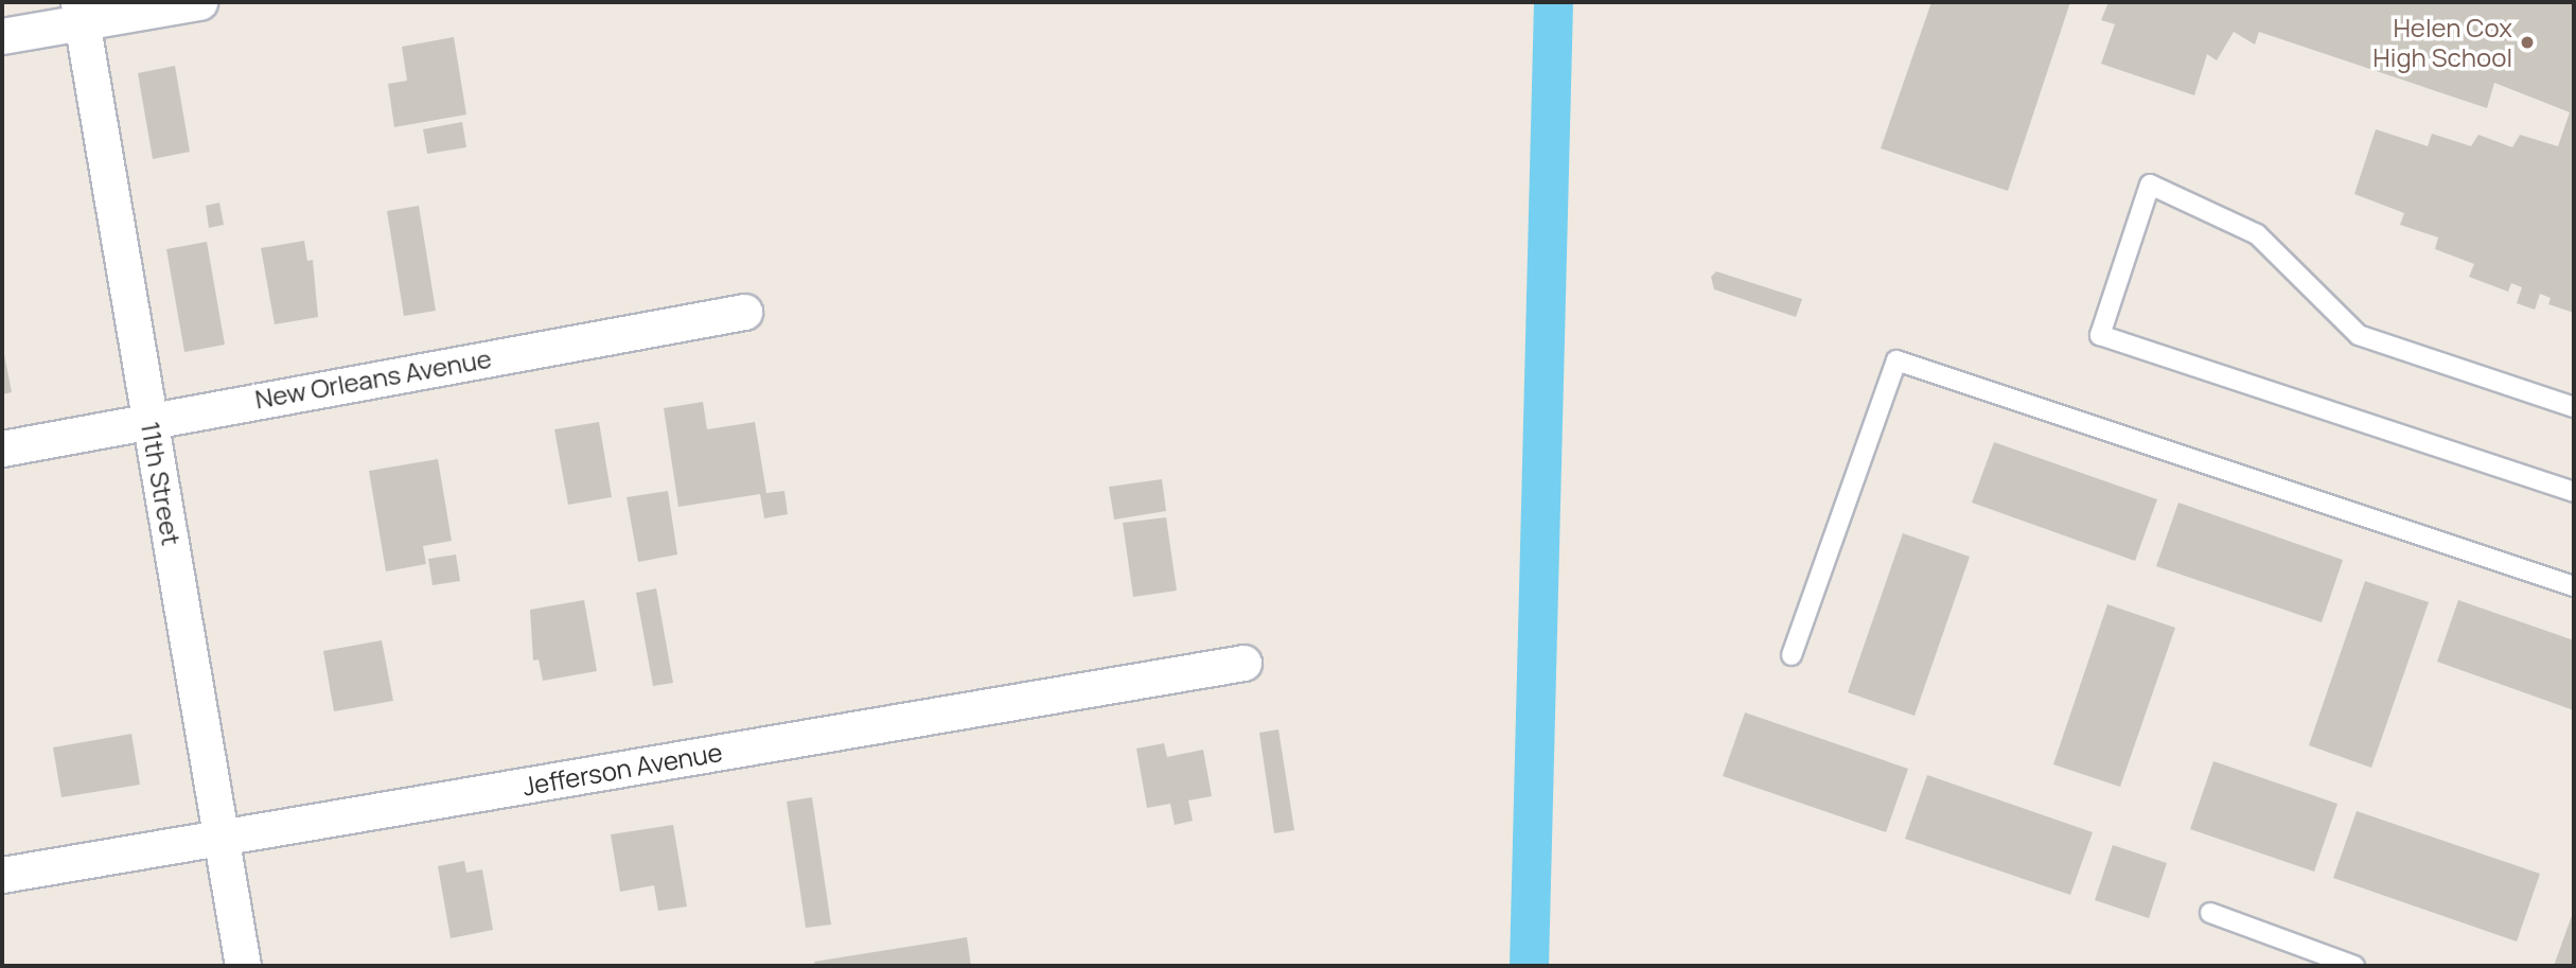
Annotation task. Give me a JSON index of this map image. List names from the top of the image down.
{
  "streets": {
    "street": ["New Orleans Avenue", "11th Street", "Jefferson Avenue"]
  },
  "crossings": [
    ["New Orleans Avenue", "11th Street"],
    ["11th Street", "Jefferson Avenue"]
  ],
  "places": ["Helen Cox High School"]
}
